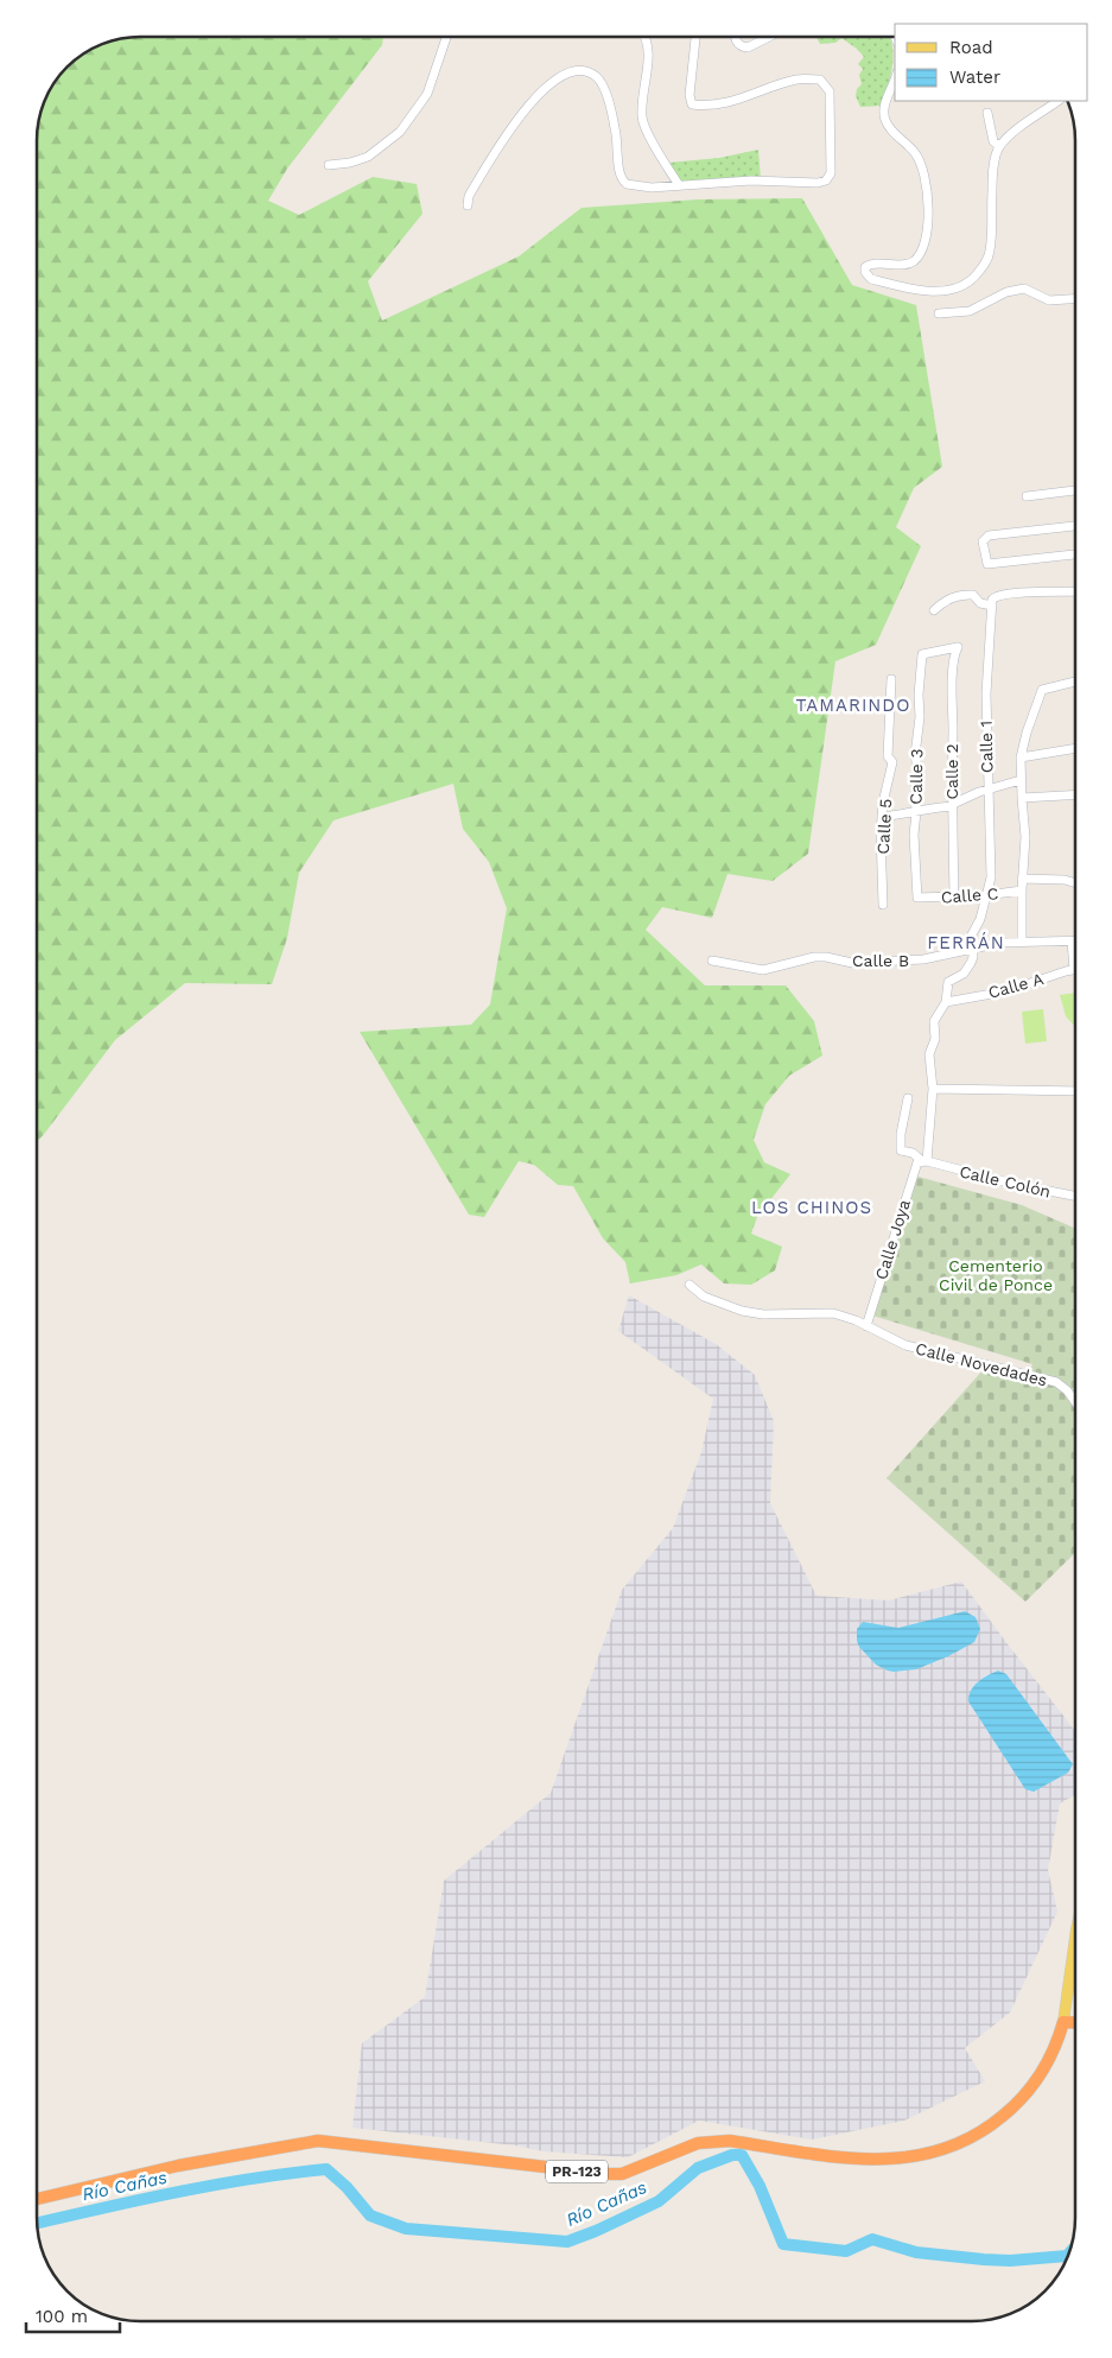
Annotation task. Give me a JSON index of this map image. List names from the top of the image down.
{
  "streets": {
    "highway": ["PR-123"],
    "street": [
      "Calle 1",
      "Calle 2",
      "Calle 3",
      "Calle 5",
      "Calle C",
      "Calle B",
      "Calle A",
      "Calle Colón",
      "Calle Joya",
      "Calle Novedades"
    ]
  },
  "crossings": [
    ["Calle 1", "Calle C"],
    ["Calle 1", "Calle B"],
    ["Calle 1", "Calle A"],
    ["Calle 2", "Calle 3"],
    ["Calle 2", "Calle C"],
    ["Calle 3", "Calle C"],
    ["Calle Colón", "Calle Joya"],
    ["Calle Joya", "Calle Novedades"]
  ],
  "districts": ["TAMARINDO", "FERRÁN", "LOS CHINOS"],
  "water": ["Río Cañas"],
  "parks": ["Cementerio Civil de Ponce"],
  "legend": ["Road", "Water"],
  "scale_bar": "100 m"
}
